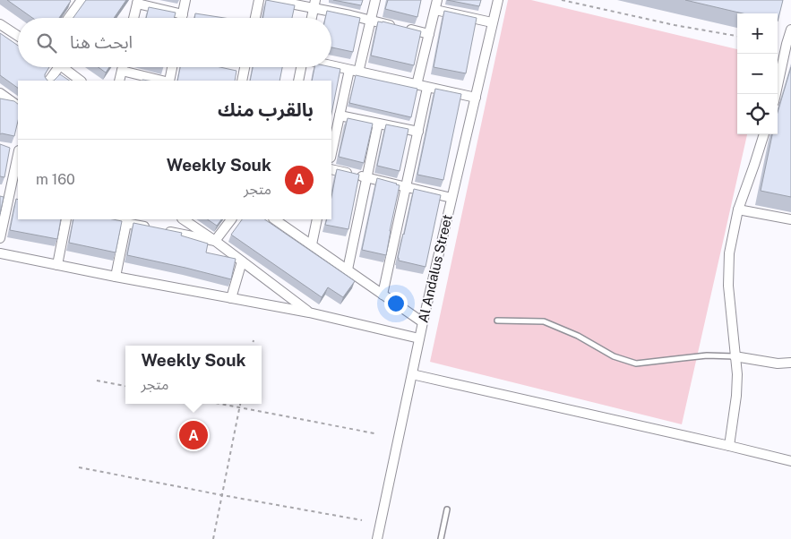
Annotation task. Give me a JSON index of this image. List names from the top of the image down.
{
  "streets": {
    "street": ["Al Andalus Street"]
  },
  "page": {
    "map_buttons": ["+", "−"],
    "search": "ابحث هنا",
    "heading": "بالقرب منك",
    "list": [
      {
        "mark": "A",
        "name": "Weekly Souk",
        "note": "متجر",
        "value": "160 m"
      }
    ],
    "popup": ["Weekly Souk", "متجر"],
    "pins": "A"
  }
}
